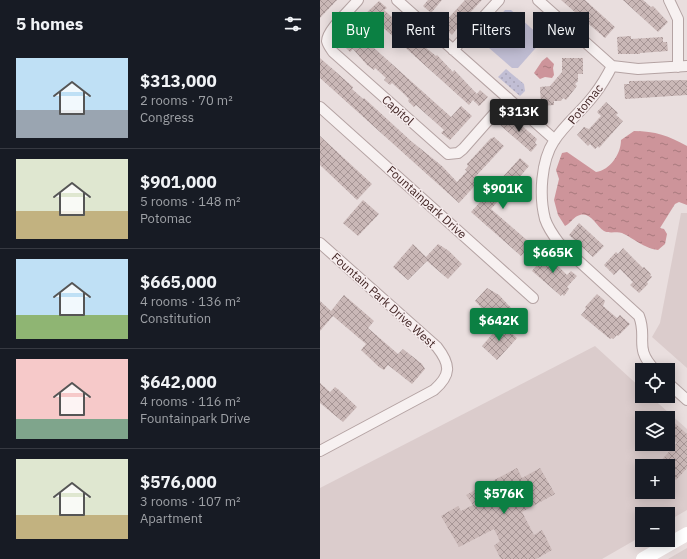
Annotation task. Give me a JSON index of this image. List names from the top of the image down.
{
  "streets": {
    "street": [
      "Potomac",
      "Capitol",
      "Fountainpark Drive",
      "Fountain Park Drive West"
    ]
  },
  "page": {
    "heading": "5 homes",
    "chip": [
      "Buy",
      "Rent",
      "Filters",
      "New"
    ],
    "list": [
      {
        "name": "$313,000",
        "note": "2 rooms · 70 m² · Congress"
      },
      {
        "name": "$901,000",
        "note": "5 rooms · 148 m² · Potomac"
      },
      {
        "name": "$665,000",
        "note": "4 rooms · 136 m² · Constitution"
      },
      {
        "name": "$642,000",
        "note": "4 rooms · 116 m² · Fountainpark Drive"
      },
      {
        "name": "$576,000",
        "note": "3 rooms · 107 m² · Apartment"
      }
    ],
    "price": [
      "$313K",
      "$901K",
      "$665K",
      "$642K",
      "$576K"
    ],
    "map_buttons": ["+", "−"]
  }
}
